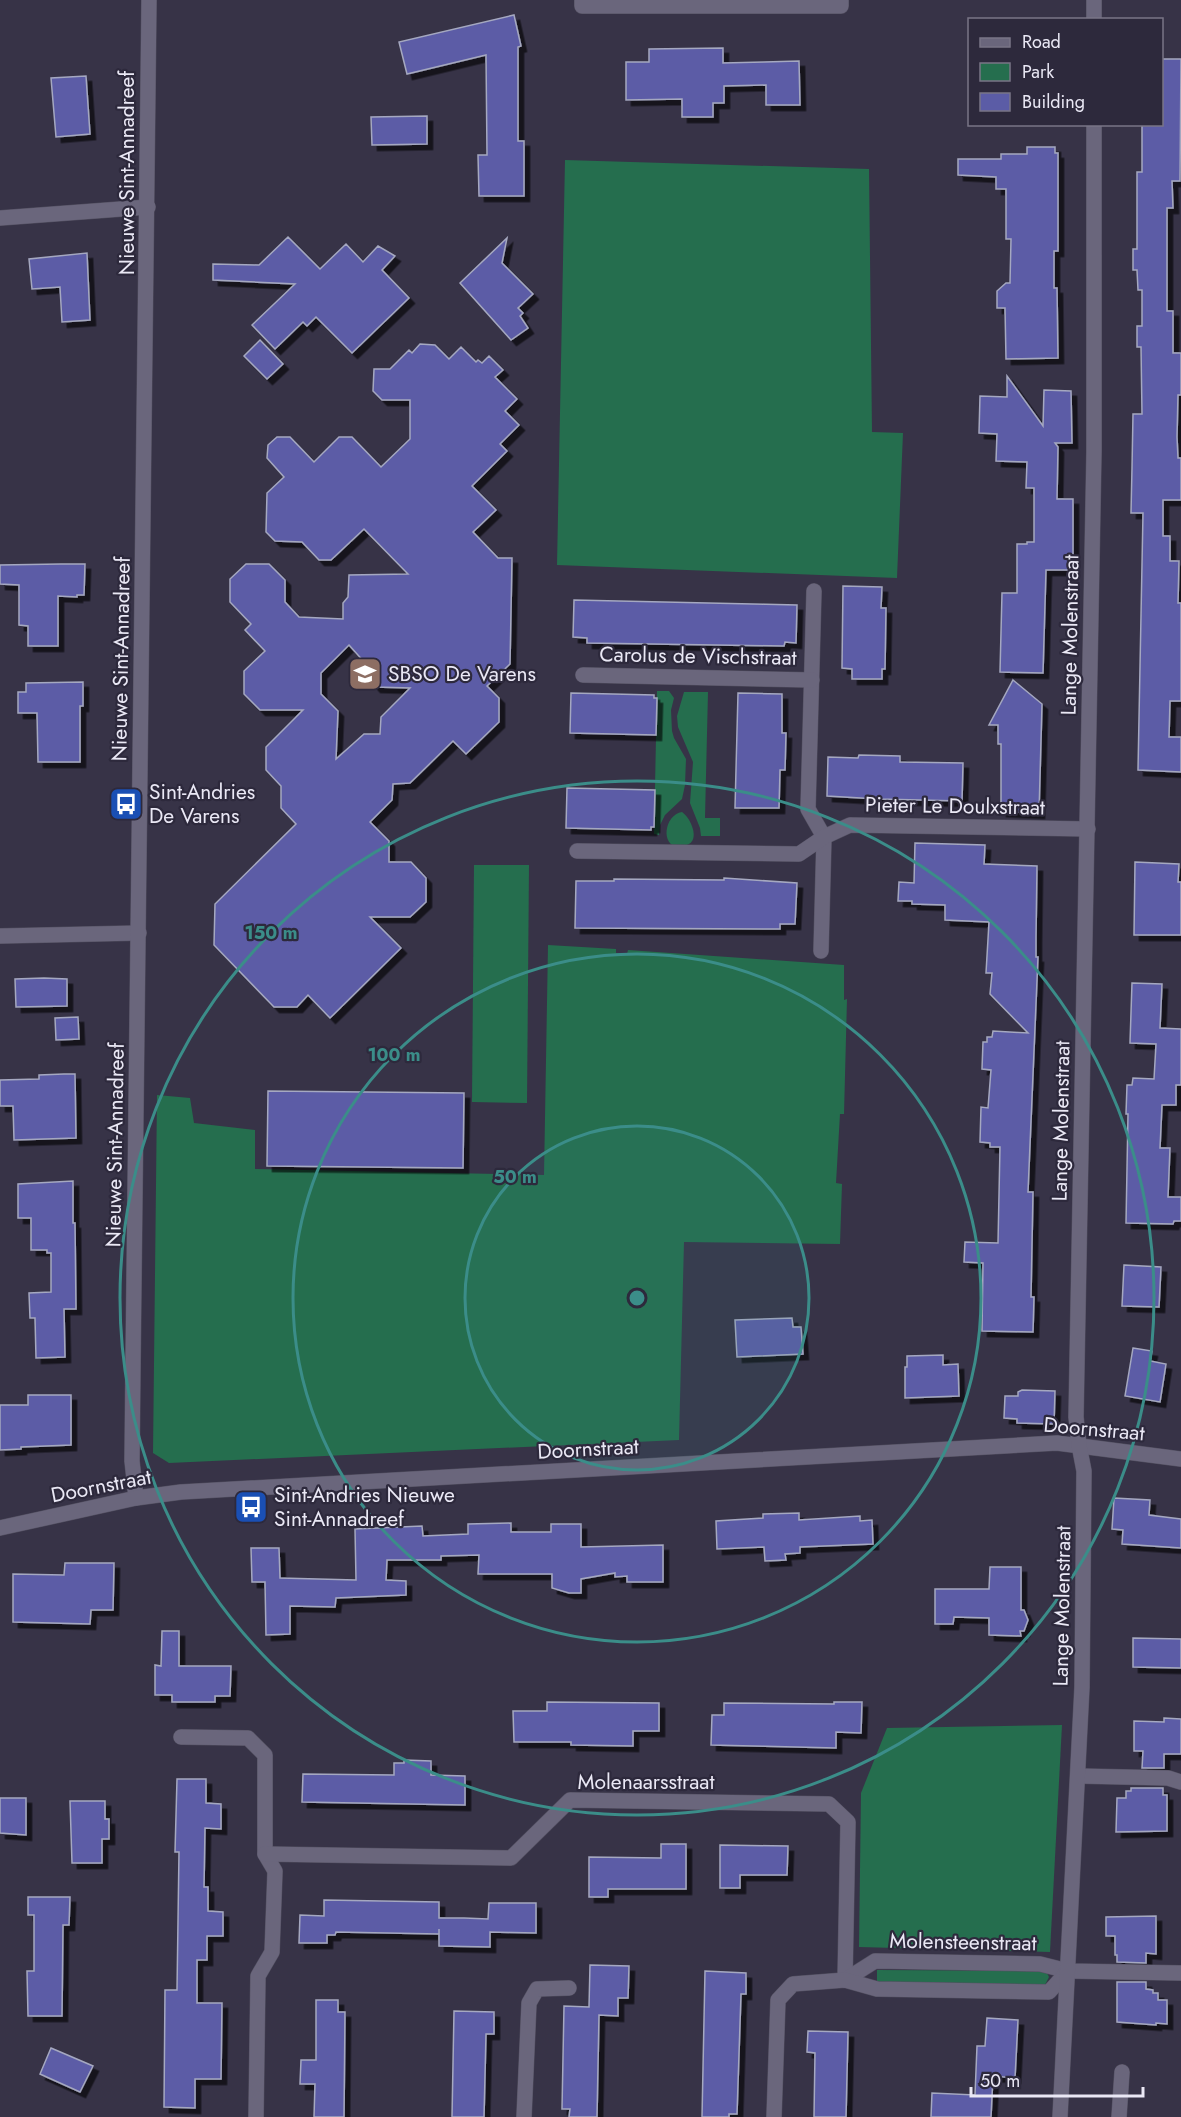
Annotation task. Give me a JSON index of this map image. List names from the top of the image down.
{
  "streets": {
    "street": [
      "Nieuwe Sint-Annadreef",
      "Lange Molenstraat",
      "Carolus de Vischstraat",
      "Pieter Le Doulxstraat",
      "Doornstraat",
      "Molenaarsstraat",
      "Molensteenstraat"
    ]
  },
  "crossings": [
    ["Nieuwe Sint-Annadreef", "Doornstraat"],
    ["Lange Molenstraat", "Pieter Le Doulxstraat"],
    ["Lange Molenstraat", "Doornstraat"],
    ["Lange Molenstraat", "Molensteenstraat"],
    ["Carolus de Vischstraat", "Pieter Le Doulxstraat"],
    ["Molenaarsstraat", "Molensteenstraat"]
  ],
  "places": {
    "school or university": ["SBSO De Varens"],
    "bus stop": ["Sint-Andries De Varens", "Sint-Andries Nieuwe Sint-Annadreef"]
  },
  "legend": ["Road", "Park", "Building"],
  "scale_bar": "50 m",
  "rings": ["150 m", "100 m", "50 m"]
}
